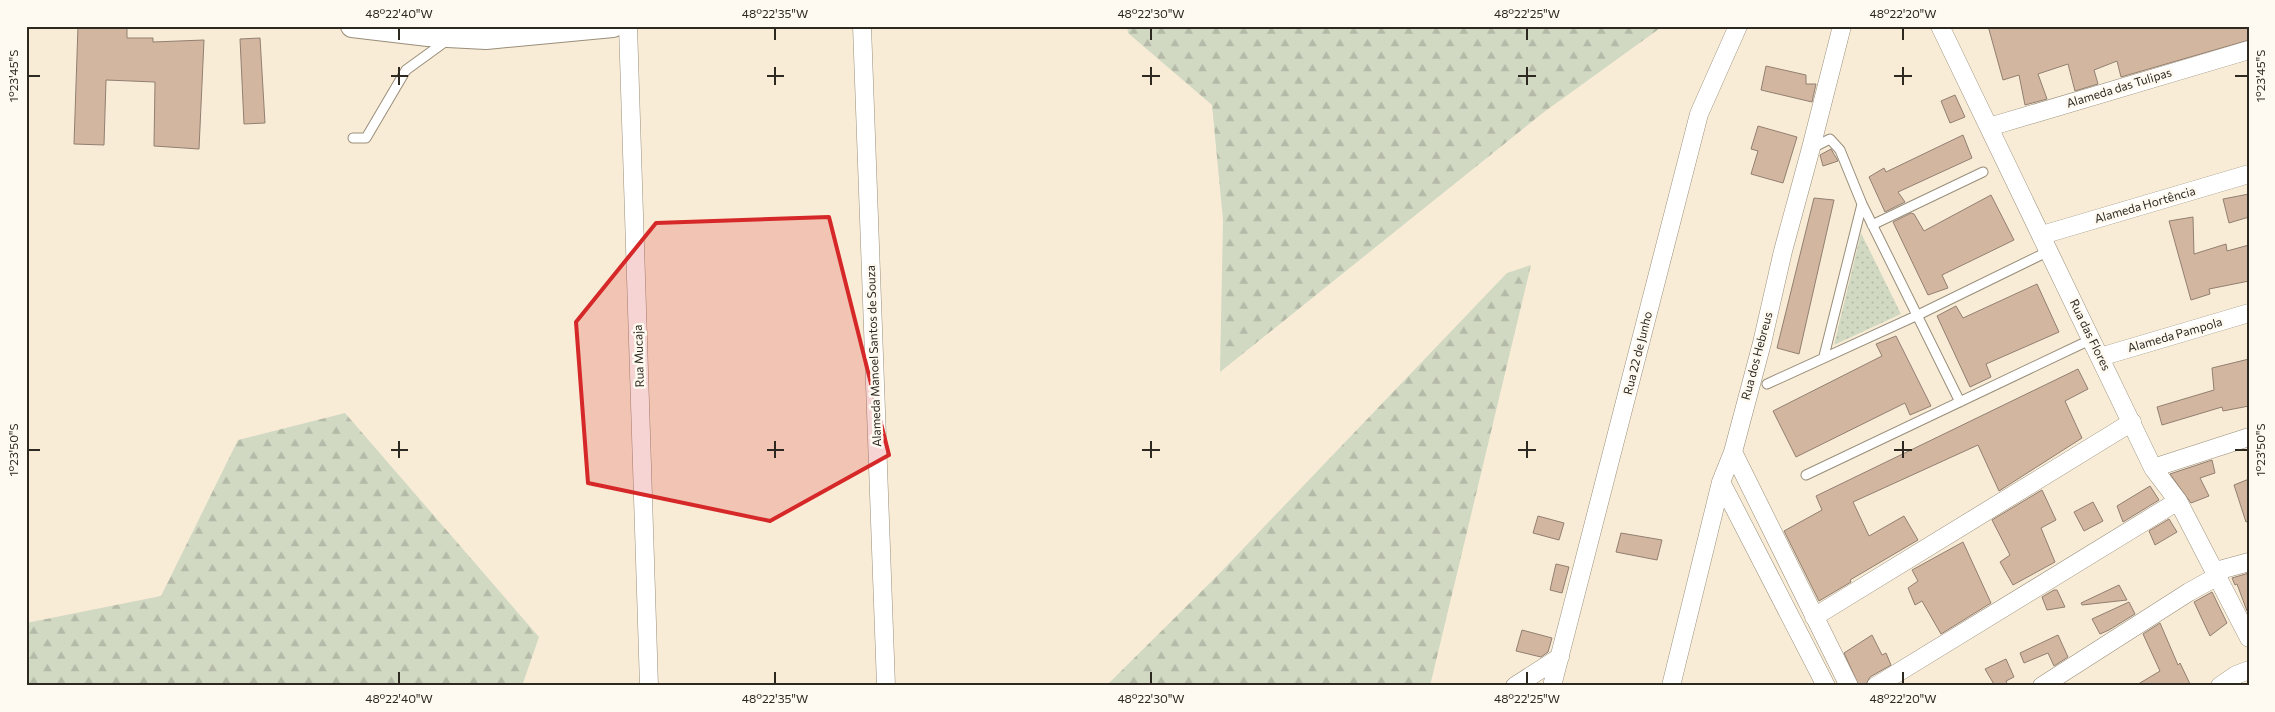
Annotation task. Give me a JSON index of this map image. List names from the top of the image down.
{
  "streets": {
    "street": [
      "Alameda das Tulipas",
      "Alameda Hortência",
      "Rua das Flores",
      "Alameda Pampola",
      "Rua 22 de Junho",
      "Rua Mucaja",
      "Alameda Manoel Santos de Souza",
      "Rua dos Hebreus"
    ]
  },
  "crossings": [
    ["Alameda das Tulipas", "Rua das Flores"],
    ["Alameda Hortência", "Rua das Flores"],
    ["Rua das Flores", "Alameda Pampola"]
  ],
  "coordinates": [
    "48°22'40\"W",
    "48°22'35\"W",
    "48°22'30\"W",
    "48°22'25\"W",
    "48°22'20\"W",
    "1°23'45\"S",
    "1°23'50\"S"
  ]
}
